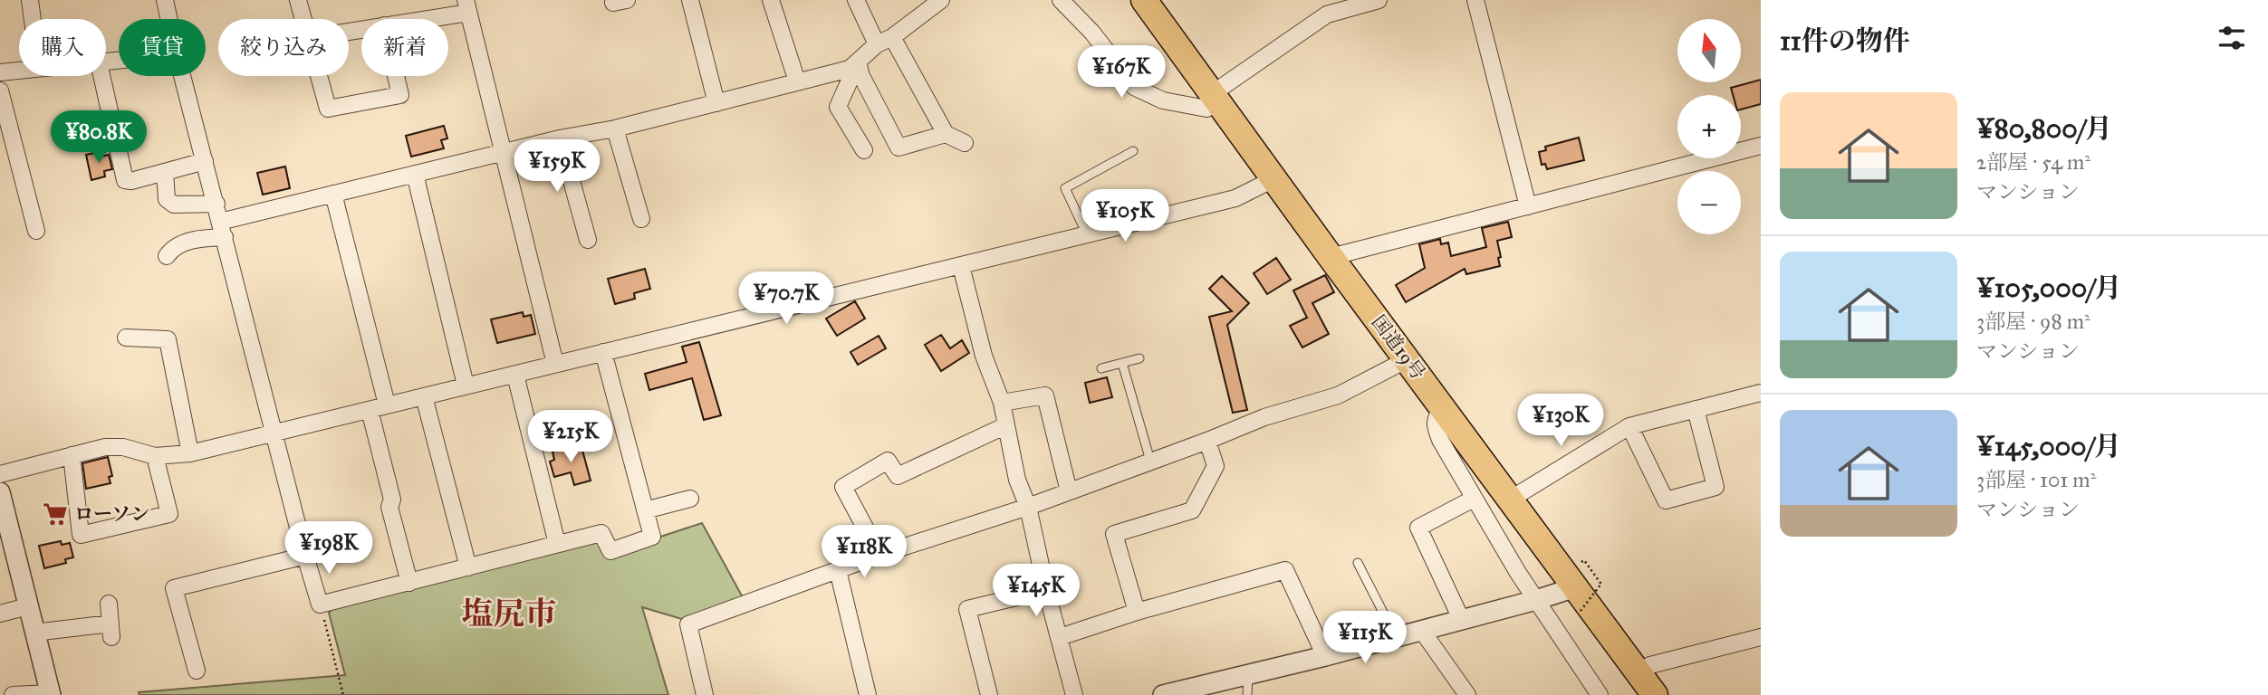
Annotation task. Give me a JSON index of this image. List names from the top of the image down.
{
  "streets": {
    "highway": ["国道19号"]
  },
  "districts": ["塩尻市"],
  "places": {
    "supermarket": ["ローソン"]
  },
  "north": "top",
  "page": {
    "heading": "11件の物件",
    "map_buttons": ["+", "−"],
    "chip": [
      "購入",
      "賃貸",
      "絞り込み",
      "新着"
    ],
    "price": [
      "¥167K",
      "¥80.8K",
      "¥159K",
      "¥105K",
      "¥70.7K",
      "¥130K",
      "¥215K",
      "¥198K",
      "¥118K",
      "¥145K",
      "¥115K"
    ],
    "list": [
      {
        "name": "¥80,800/月",
        "note": "2部屋 · 54 m² · マンション"
      },
      {
        "name": "¥105,000/月",
        "note": "3部屋 · 98 m² · マンション"
      },
      {
        "name": "¥145,000/月",
        "note": "3部屋 · 101 m² · マンション"
      }
    ]
  }
}
